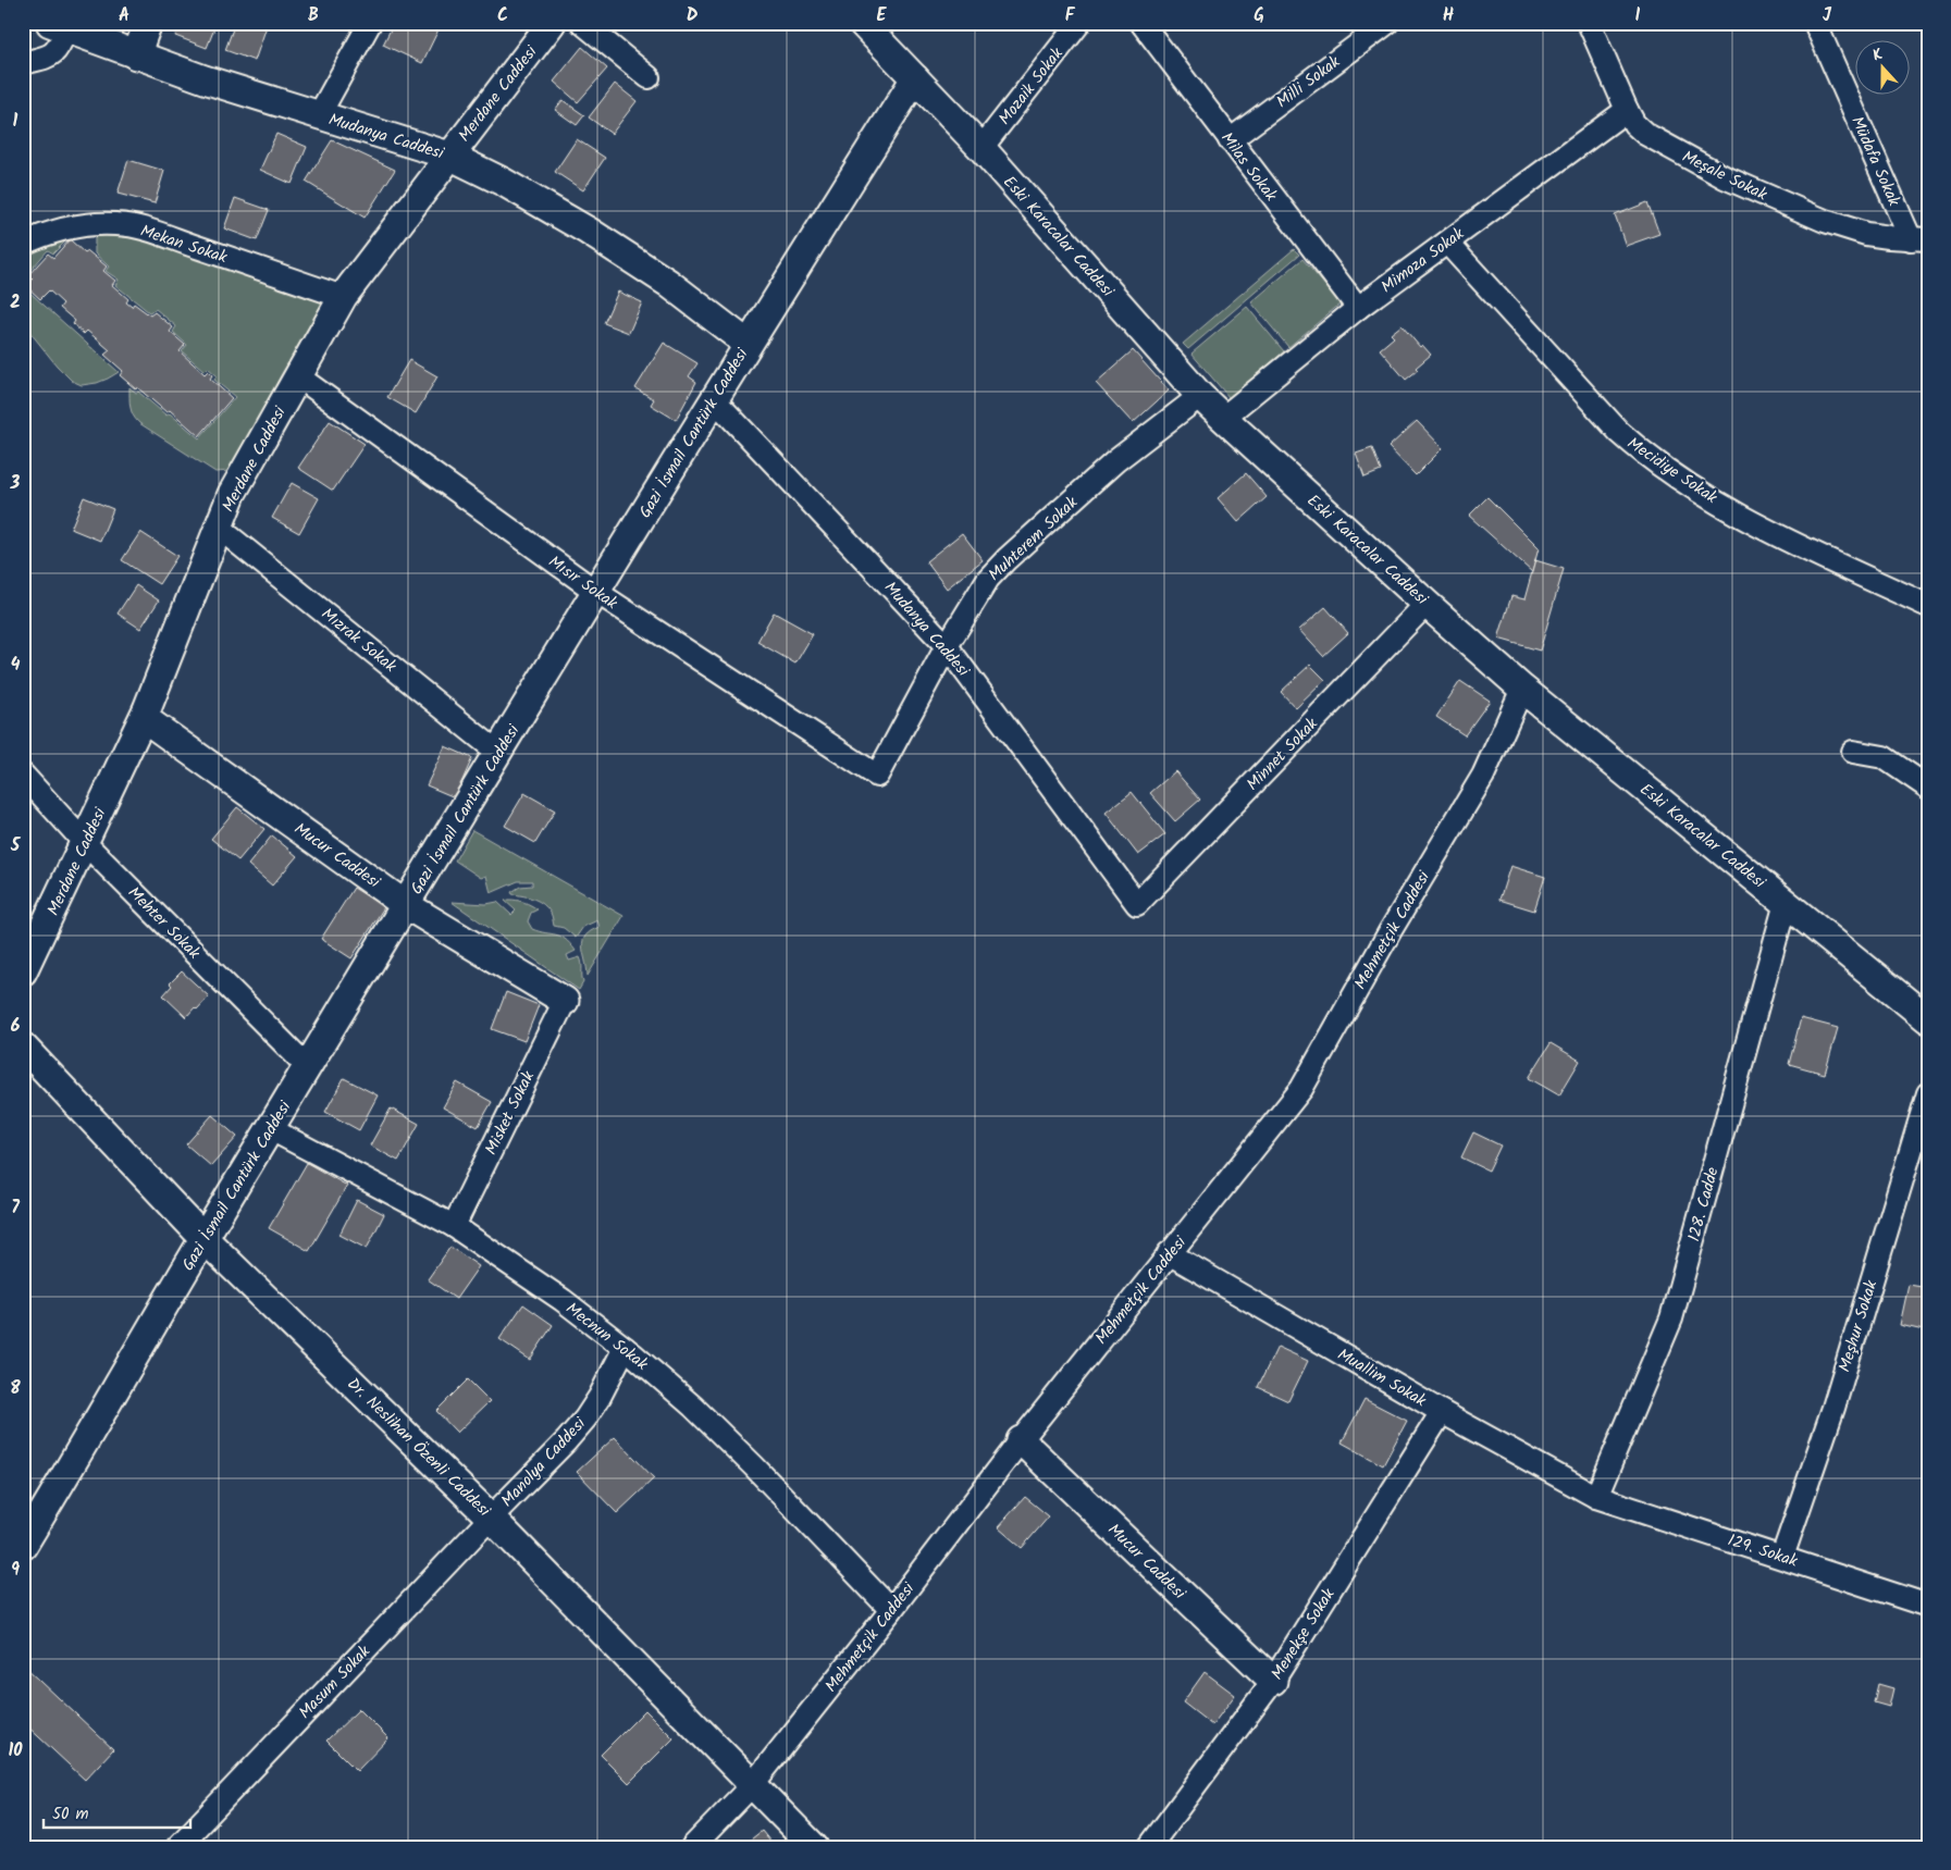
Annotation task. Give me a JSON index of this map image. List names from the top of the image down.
{
  "streets": {
    "street": [
      "Milli Sokak",
      "Mozaik Sokak",
      "Merdane Caddesi",
      "Mudanya Caddesi",
      "Müdafa Sokak",
      "Milas Sokak",
      "Meşale Sokak",
      "Eski Karacalar Caddesi",
      "Mekan Sokak",
      "Mimoza Sokak",
      "Gazi İsmail Cantürk Caddesi",
      "Mecidiye Sokak",
      "Muhterem Sokak",
      "Mısır Sokak",
      "Mızrak Sokak",
      "Minnet Sokak",
      "Mucur Caddesi",
      "Mehter Sokak",
      "Mehmetçik Caddesi",
      "Misket Sokak",
      "128. Cadde",
      "Meşhur Sokak",
      "Mecnun Sokak",
      "Muallim Sokak",
      "Dr. Neslihan Özenli Caddesi",
      "Manolya Caddesi",
      "129. Sokak",
      "Menekşe Sokak",
      "Masum Sokak"
    ]
  },
  "crossings": [
    ["Milli Sokak", "Milas Sokak"],
    ["Mozaik Sokak", "Eski Karacalar Caddesi"],
    ["Merdane Caddesi", "Mudanya Caddesi"],
    ["Merdane Caddesi", "Mekan Sokak"],
    ["Merdane Caddesi", "Mısır Sokak"],
    ["Merdane Caddesi", "Mızrak Sokak"],
    ["Merdane Caddesi", "Mucur Caddesi"],
    ["Merdane Caddesi", "Mehter Sokak"],
    ["Mudanya Caddesi", "Gazi İsmail Cantürk Caddesi"],
    ["Mudanya Caddesi", "Muhterem Sokak"],
    ["Mudanya Caddesi", "Minnet Sokak"],
    ["Müdafa Sokak", "Meşale Sokak"],
    ["Milas Sokak", "Mimoza Sokak"],
    ["Meşale Sokak", "Mimoza Sokak"],
    ["Eski Karacalar Caddesi", "Mimoza Sokak"],
    ["Eski Karacalar Caddesi", "Gazi İsmail Cantürk Caddesi"],
    ["Eski Karacalar Caddesi", "Muhterem Sokak"],
    ["Eski Karacalar Caddesi", "Minnet Sokak"],
    ["Eski Karacalar Caddesi", "Mehmetçik Caddesi"],
    ["Eski Karacalar Caddesi", "128. Cadde"],
    ["Mimoza Sokak", "Mecidiye Sokak"],
    ["Gazi İsmail Cantürk Caddesi", "Mısır Sokak"],
    ["Gazi İsmail Cantürk Caddesi", "Mızrak Sokak"],
    ["Gazi İsmail Cantürk Caddesi", "Mucur Caddesi"],
    ["Gazi İsmail Cantürk Caddesi", "Mehter Sokak"],
    ["Gazi İsmail Cantürk Caddesi", "Mecnun Sokak"],
    ["Gazi İsmail Cantürk Caddesi", "Dr. Neslihan Özenli Caddesi"],
    ["Muhterem Sokak", "Mısır Sokak"],
    ["Mucur Caddesi", "Mehmetçik Caddesi"],
    ["Mucur Caddesi", "Misket Sokak"],
    ["Mucur Caddesi", "Menekşe Sokak"],
    ["Mehmetçik Caddesi", "Mecnun Sokak"],
    ["Mehmetçik Caddesi", "Muallim Sokak"],
    ["Mehmetçik Caddesi", "Dr. Neslihan Özenli Caddesi"],
    ["Misket Sokak", "Mecnun Sokak"],
    ["128. Cadde", "Muallim Sokak"],
    ["128. Cadde", "129. Sokak"],
    ["Meşhur Sokak", "129. Sokak"],
    ["Mecnun Sokak", "Manolya Caddesi"],
    ["Muallim Sokak", "129. Sokak"],
    ["Muallim Sokak", "Menekşe Sokak"],
    ["Dr. Neslihan Özenli Caddesi", "Manolya Caddesi"],
    ["Dr. Neslihan Özenli Caddesi", "Masum Sokak"],
    ["Manolya Caddesi", "Masum Sokak"]
  ],
  "scale_bar": "50 m",
  "north": "top",
  "grid": {
    "columns": [
      "A",
      "B",
      "C",
      "D",
      "E",
      "F",
      "G",
      "H",
      "I",
      "J"
    ],
    "rows": [
      "1",
      "2",
      "3",
      "4",
      "5",
      "6",
      "7",
      "8",
      "9",
      "10"
    ]
  }
}
